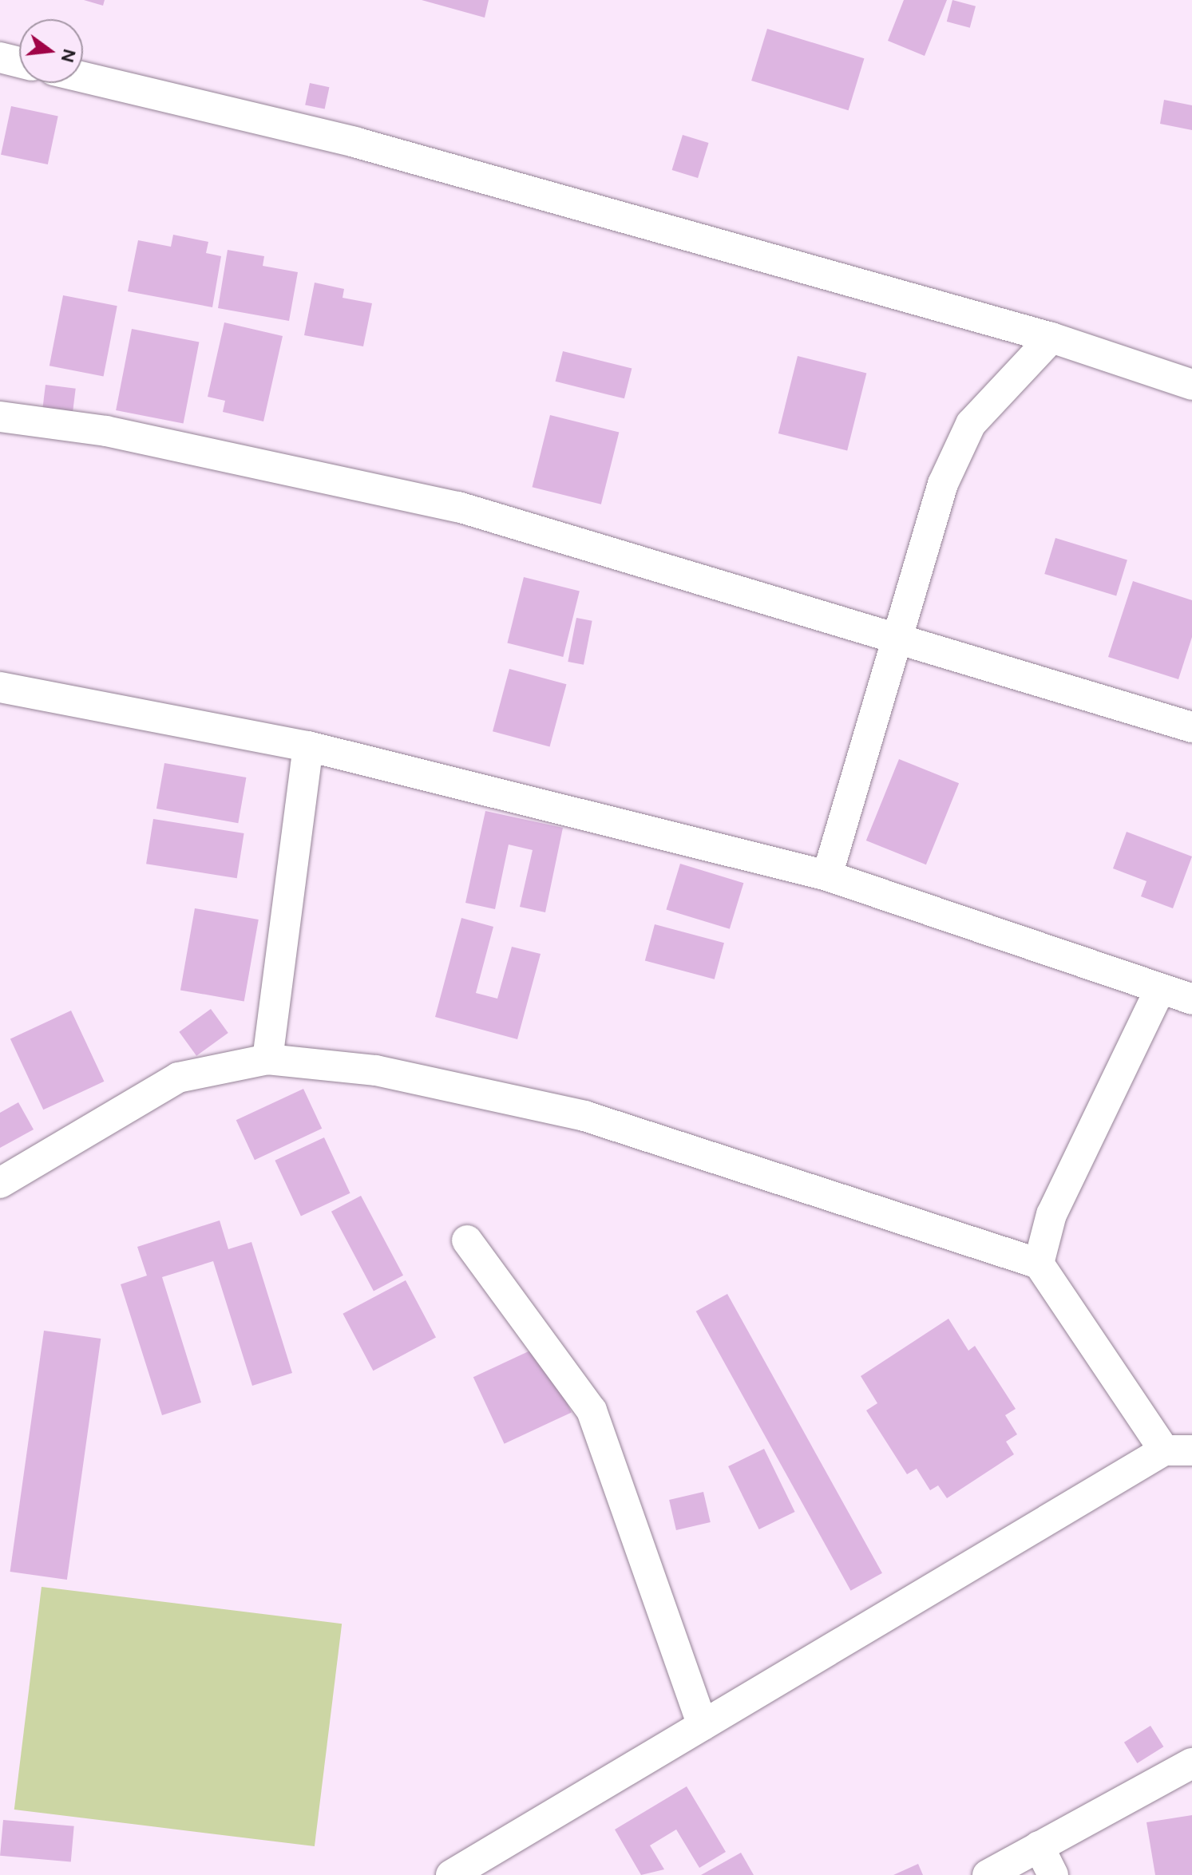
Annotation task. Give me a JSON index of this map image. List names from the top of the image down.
{
  "north": "right"
}
